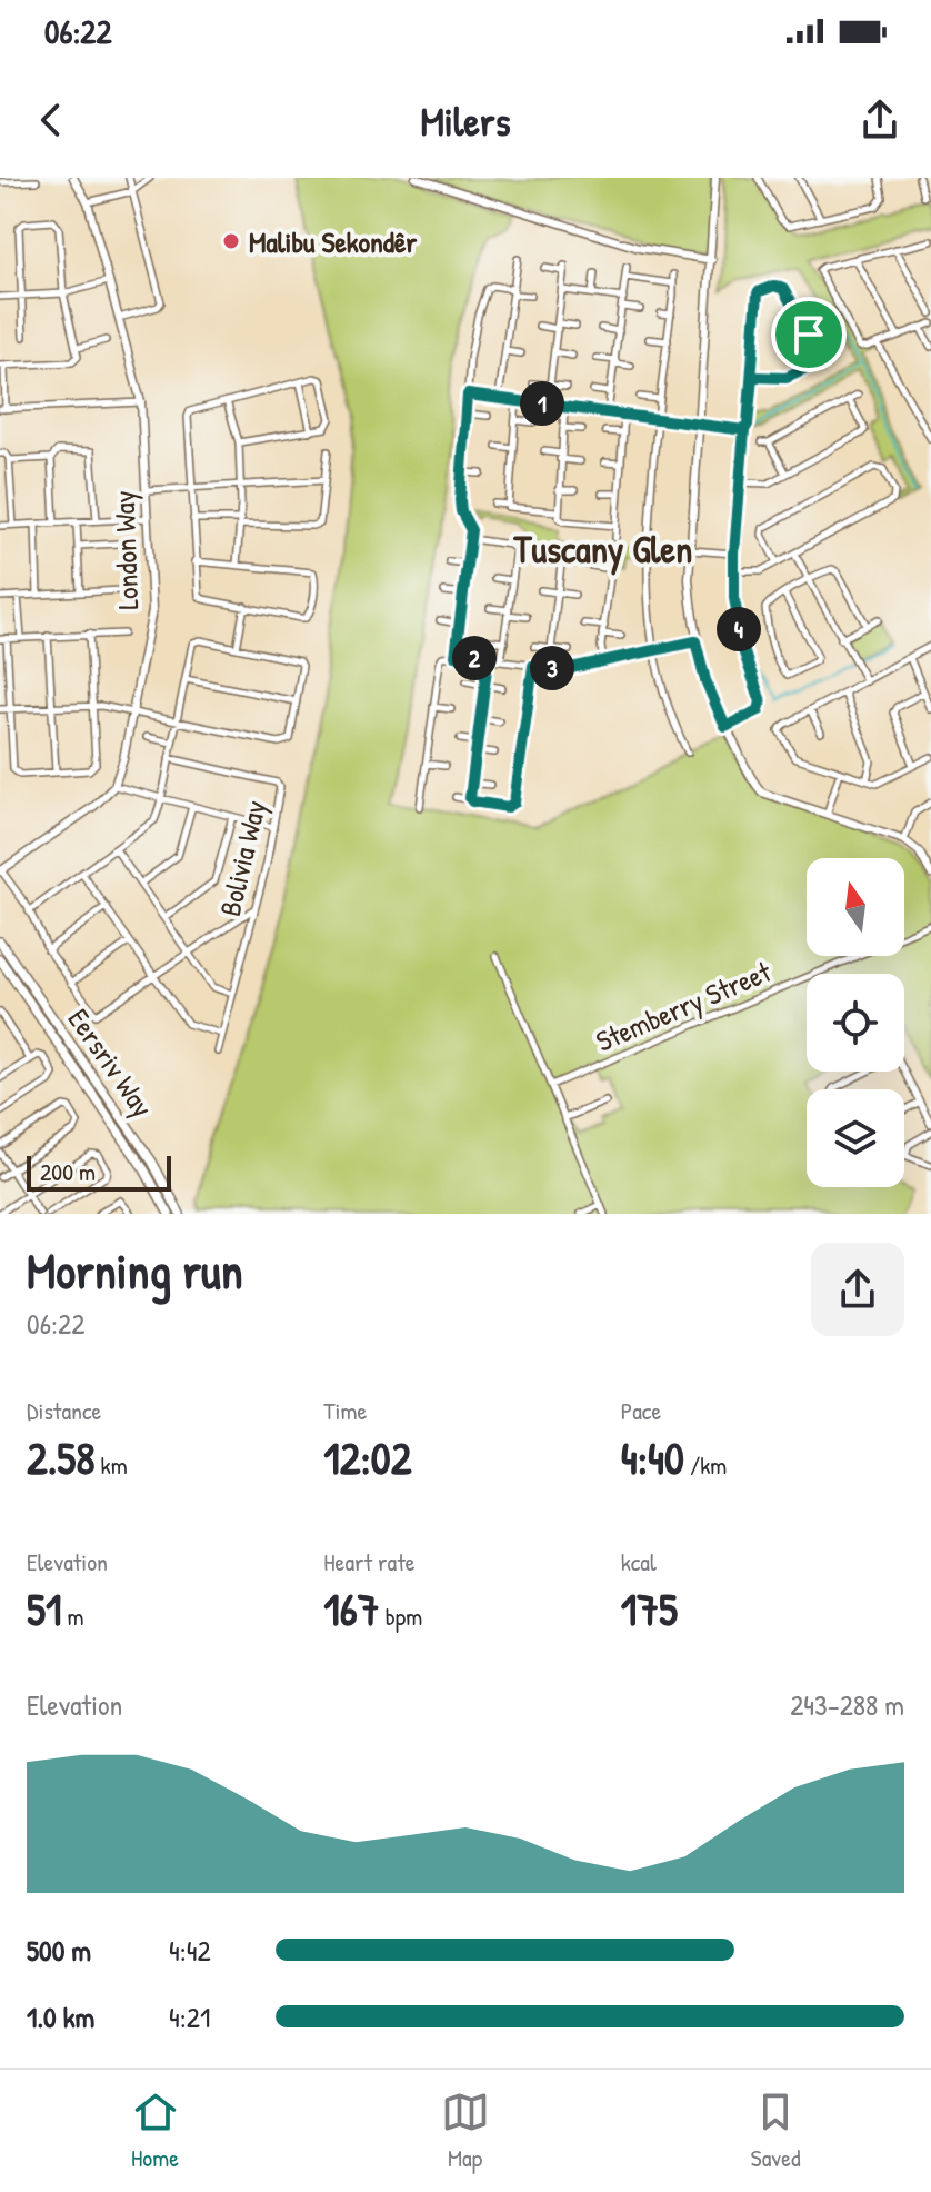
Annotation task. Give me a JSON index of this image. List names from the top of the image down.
{
  "streets": {
    "main road": ["Eersriv Way"],
    "street": ["London Way", "Bolivia Way", "Stemberry Street"]
  },
  "districts": ["Tuscany Glen"],
  "places": ["Malibu Sekondêr"],
  "scale_bar": "200 m",
  "north": "top",
  "page": {
    "status": "06:22",
    "header": "Milers",
    "pins": [
      "1",
      "4",
      "2",
      "3"
    ],
    "scale": "200 m",
    "heading": ["Morning run", "06:22"],
    "stats": [
      ["Distance", "2.58 km"],
      ["Time", "12:02"],
      ["Pace", "4:40 /km"],
      ["Elevation", "51 m"],
      ["Heart rate", "167 bpm"],
      ["kcal", "175"]
    ],
    "chart": ["Elevation", "243–288 m"],
    "list": [
      {
        "name": "500 m",
        "note": "4:42"
      },
      {
        "name": "1.0 km",
        "note": "4:21"
      }
    ],
    "tabs": ["Home", "Map", "Saved"]
  }
}
